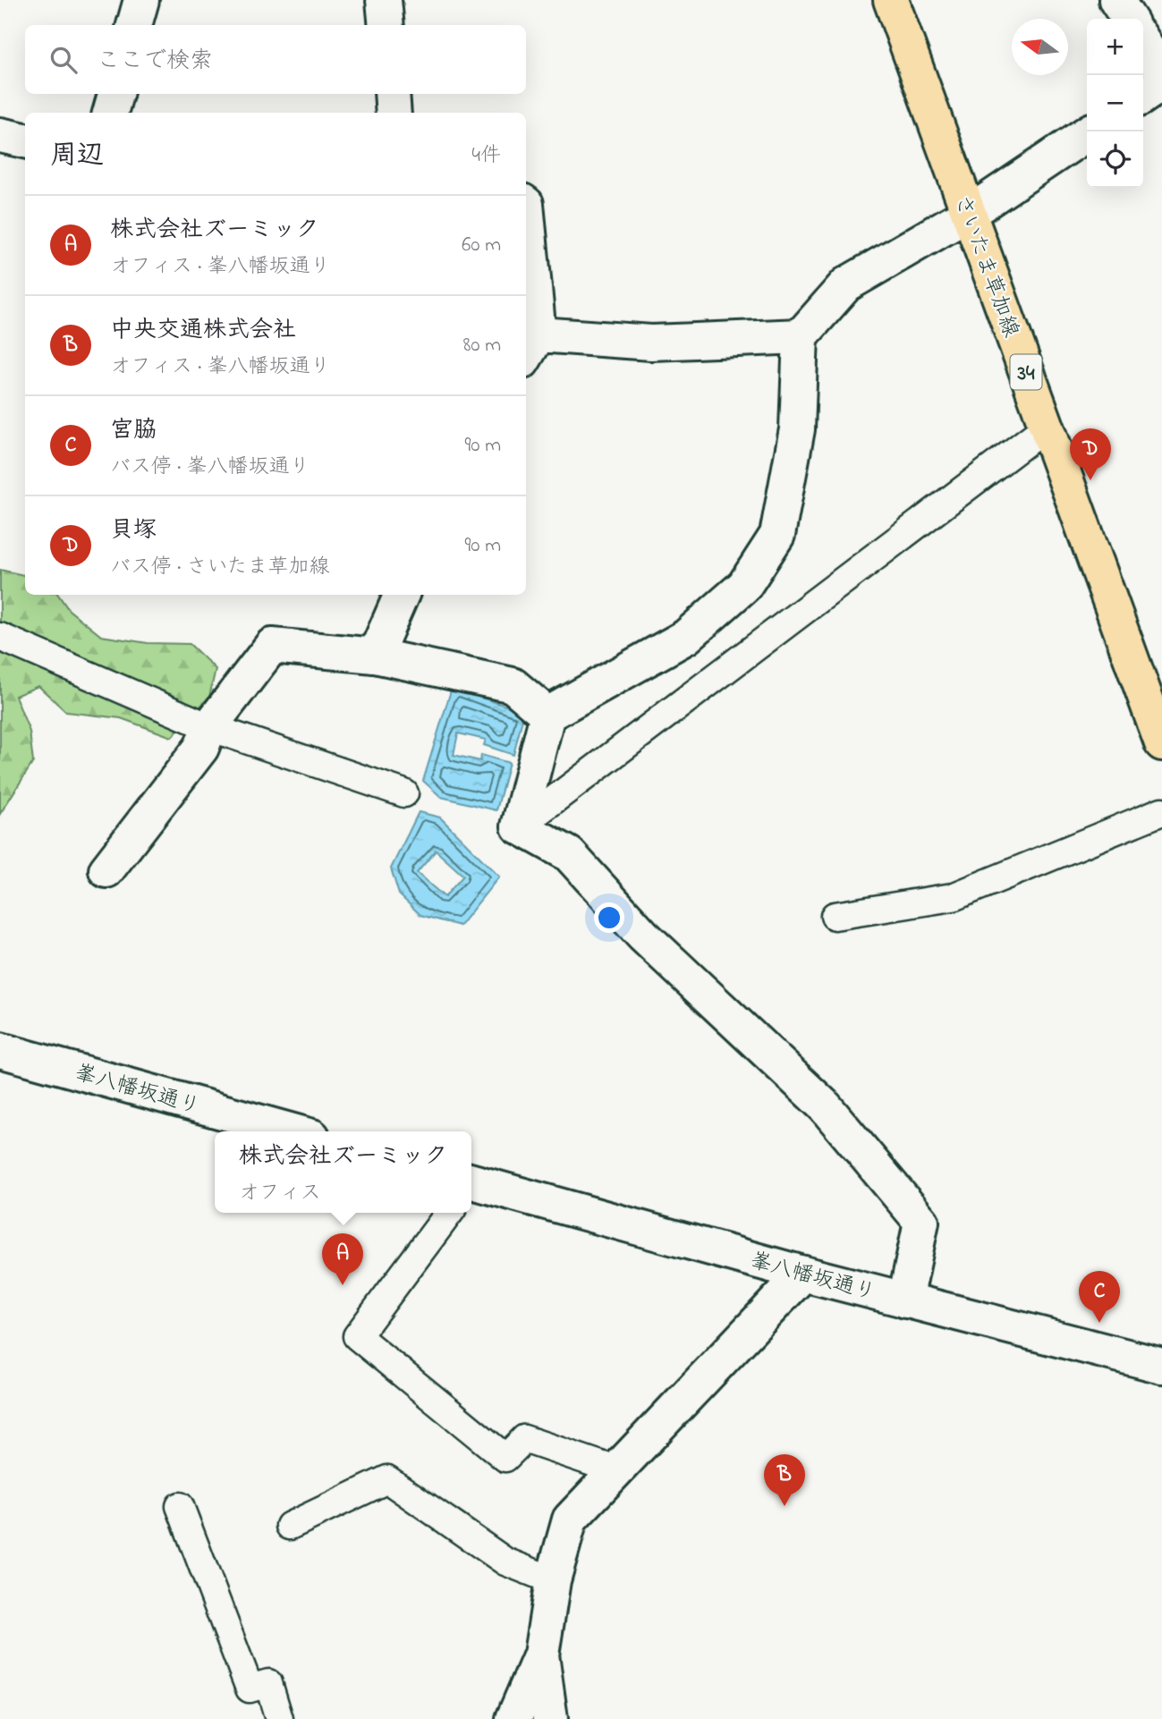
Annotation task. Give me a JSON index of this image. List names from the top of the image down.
{
  "streets": {
    "main road": ["さいたま草加線", "34"],
    "street": ["峯八幡坂通り"]
  },
  "north": "left",
  "page": {
    "map_buttons": ["+", "−"],
    "search": "ここで検索",
    "heading": ["周辺", "4件"],
    "list": [
      {
        "mark": "A",
        "name": "株式会社ズーミック",
        "note": "オフィス · 峯八幡坂通り",
        "value": "60 m"
      },
      {
        "mark": "B",
        "name": "中央交通株式会社",
        "note": "オフィス · 峯八幡坂通り",
        "value": "80 m"
      },
      {
        "mark": "C",
        "name": "宮脇",
        "note": "バス停 · 峯八幡坂通り",
        "value": "90 m"
      },
      {
        "mark": "D",
        "name": "貝塚",
        "note": "バス停 · さいたま草加線",
        "value": "90 m"
      }
    ],
    "pins": [
      "D",
      "A",
      "C",
      "B"
    ],
    "popup": ["株式会社ズーミック", "オフィス"]
  }
}
